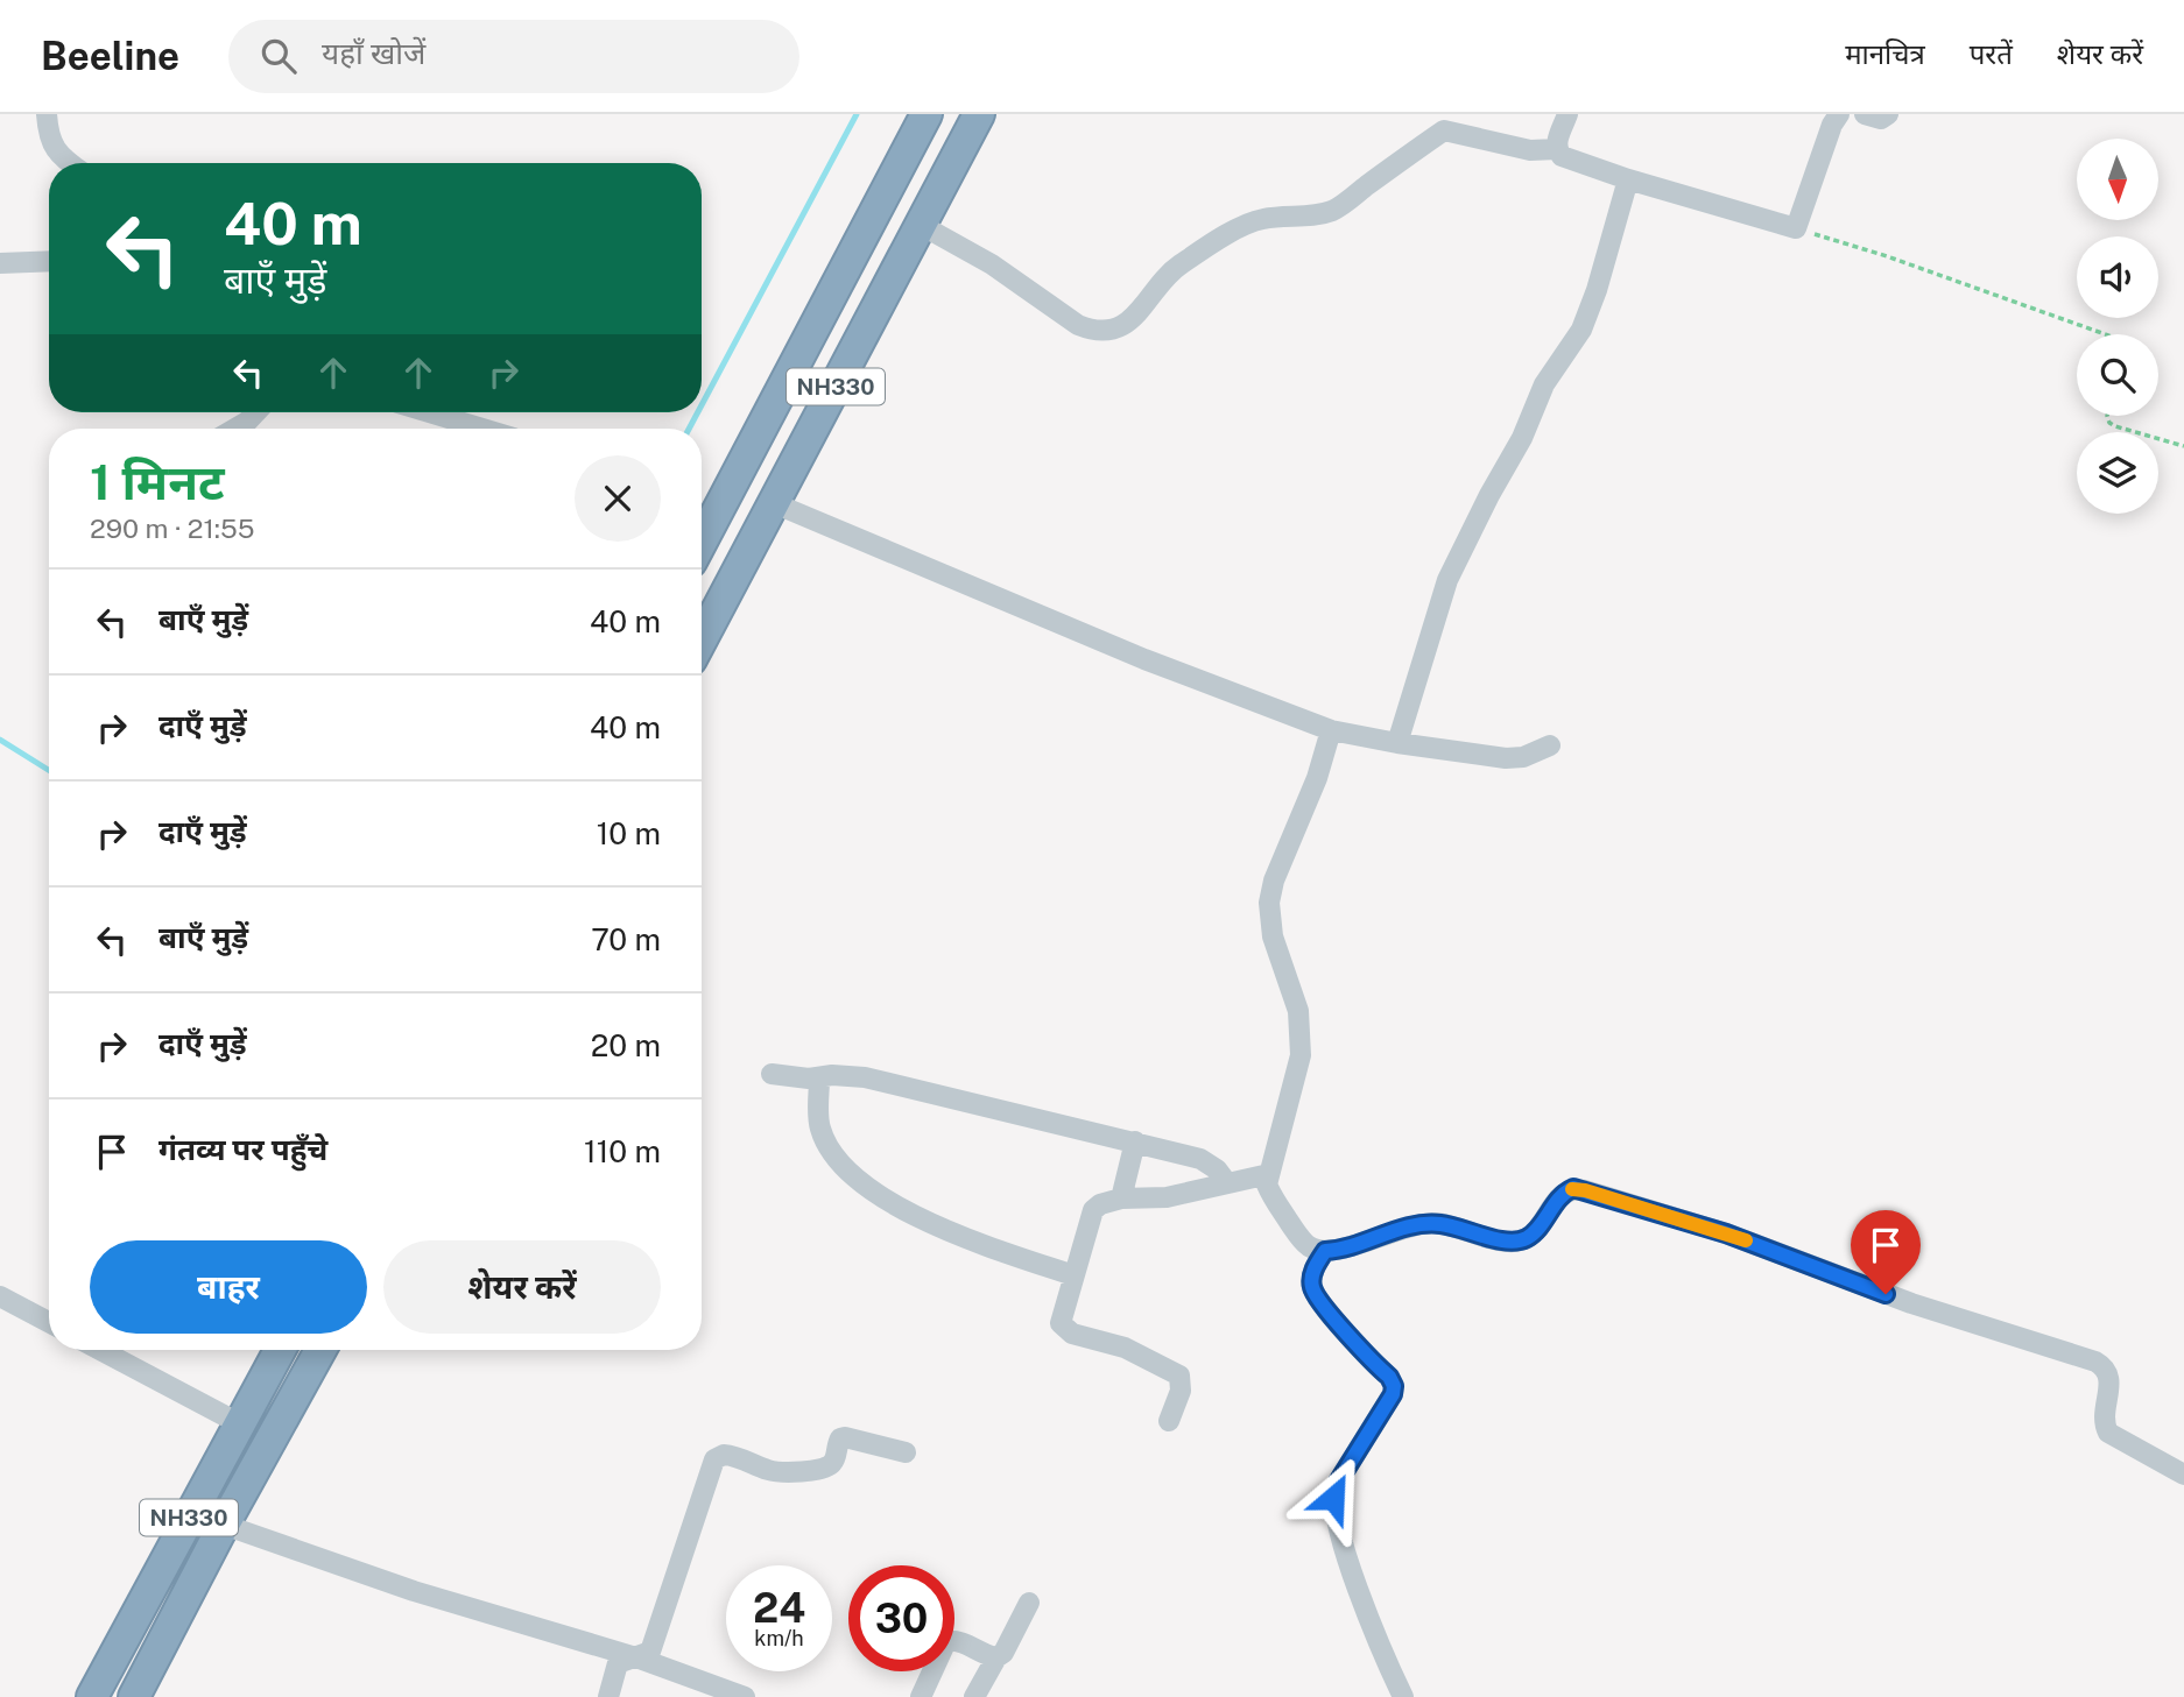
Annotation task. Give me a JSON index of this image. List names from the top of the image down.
{
  "streets": {
    "highway": ["NH330"]
  },
  "north": "bottom",
  "page": {
    "header": "Beeline",
    "search": "यहाँ खोजें",
    "nav": ["मानचित्र", "परतें", "शेयर करें"],
    "turn": ["40 m", "बाएँ मुड़ें"],
    "heading": ["1 मिनट", "290 m · 21:55"],
    "list": [
      {
        "name": "बाएँ मुड़ें",
        "value": "40 m"
      },
      {
        "name": "दाएँ मुड़ें",
        "value": "40 m"
      },
      {
        "name": "दाएँ मुड़ें",
        "value": "10 m"
      },
      {
        "name": "बाएँ मुड़ें",
        "value": "70 m"
      },
      {
        "name": "दाएँ मुड़ें",
        "value": "20 m"
      },
      {
        "name": "गंतव्य पर पहुँचे",
        "value": "110 m"
      }
    ],
    "buttons": ["बाहर", "शेयर करें"],
    "speed": "24 km/h",
    "limit": "30"
  }
}
